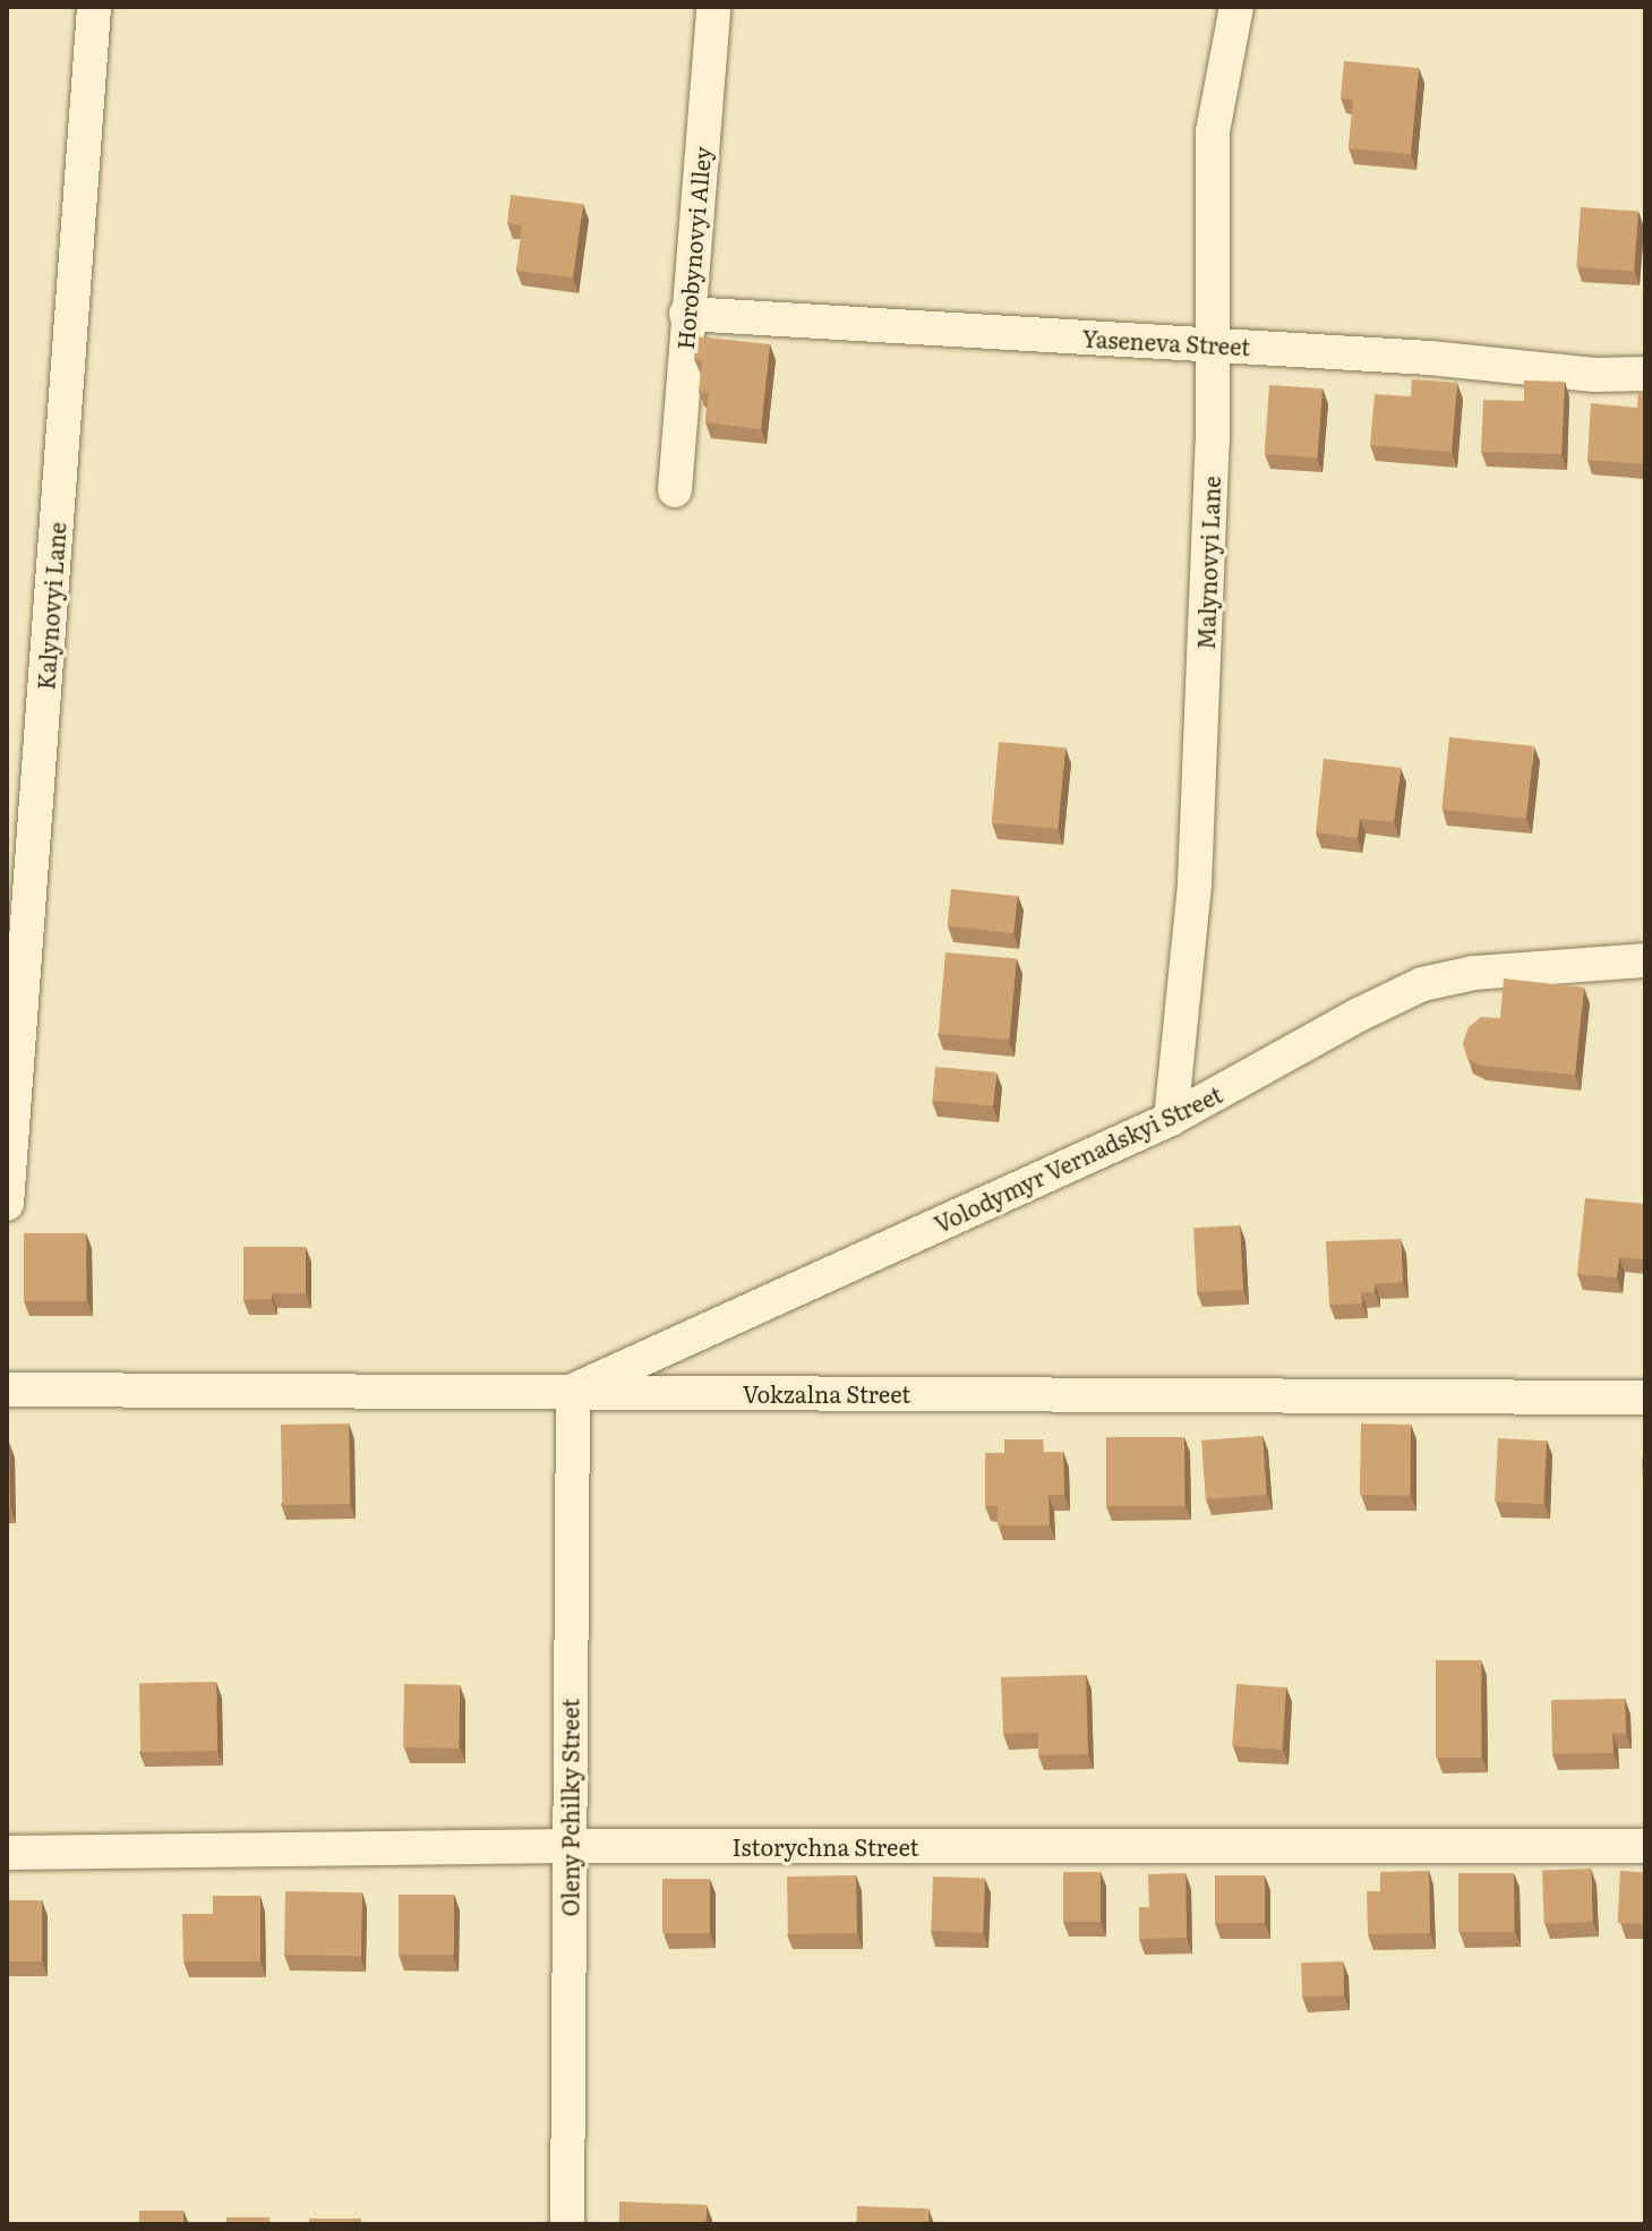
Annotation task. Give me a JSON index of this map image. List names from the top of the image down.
{
  "streets": {
    "street": [
      "Horobynovyi Alley",
      "Yaseneva Street",
      "Malynovyi Lane",
      "Kalynovyi Lane",
      "Volodymyr Vernadskyi Street",
      "Vokzalna Street",
      "Oleny Pchilky Street",
      "Istorychna Street"
    ]
  },
  "crossings": [
    ["Horobynovyi Alley", "Yaseneva Street"],
    ["Yaseneva Street", "Malynovyi Lane"],
    ["Malynovyi Lane", "Volodymyr Vernadskyi Street"],
    ["Volodymyr Vernadskyi Street", "Vokzalna Street"],
    ["Volodymyr Vernadskyi Street", "Oleny Pchilky Street"],
    ["Vokzalna Street", "Oleny Pchilky Street"],
    ["Oleny Pchilky Street", "Istorychna Street"]
  ]
}
